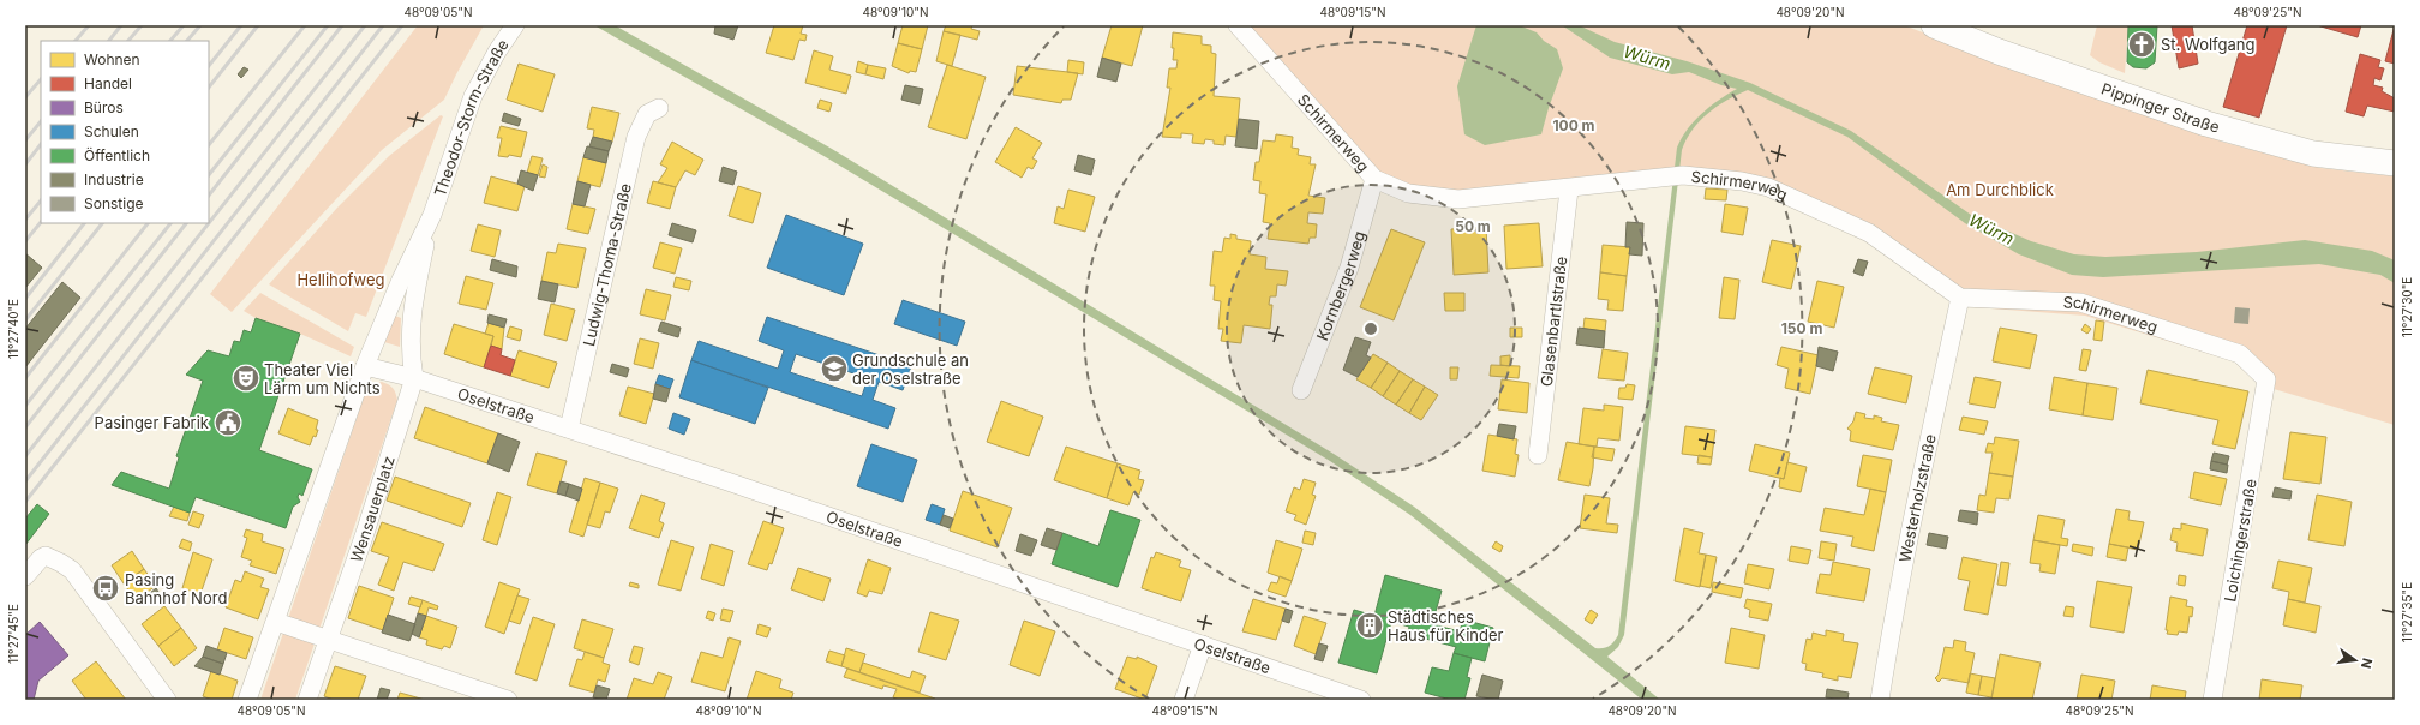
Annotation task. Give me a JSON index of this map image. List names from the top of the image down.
{
  "streets": {
    "main road": ["Pippinger Straße"],
    "street": [
      "Theodor-Storm-Straße",
      "Schirmerweg",
      "Ludwig-Thoma-Straße",
      "Kornbergerweg",
      "Glasenbartlstraße",
      "Oselstraße",
      "Westerholzstraße",
      "Wensauerplatz",
      "Loichingerstraße"
    ]
  },
  "crossings": [
    ["Theodor-Storm-Straße", "Oselstraße"],
    ["Theodor-Storm-Straße", "Wensauerplatz"],
    ["Schirmerweg", "Kornbergerweg"],
    ["Schirmerweg", "Glasenbartlstraße"],
    ["Schirmerweg", "Westerholzstraße"],
    ["Schirmerweg", "Loichingerstraße"],
    ["Ludwig-Thoma-Straße", "Oselstraße"],
    ["Oselstraße", "Wensauerplatz"]
  ],
  "water": ["Würm"],
  "parks": ["Am Durchblick", "Hellihofweg"],
  "places": {
    "church": ["St. Wolfgang"],
    "school or university": ["Grundschule an der Oselstraße"],
    "theatre": ["Theater Viel Lärm um Nichts"],
    "public building": ["Pasinger Fabrik"],
    "bus stop": ["Pasing Bahnhof Nord"],
    "building": ["Städtisches Haus für Kinder"]
  },
  "legend": [
    "Wohnen",
    "Handel",
    "Büros",
    "Schulen",
    "Öffentlich",
    "Industrie",
    "Sonstige"
  ],
  "north": "right",
  "coordinates": [
    "48°09'05\"N",
    "48°09'10\"N",
    "48°09'15\"N",
    "48°09'20\"N",
    "48°09'25\"N",
    "11°27'30\"E",
    "11°27'40\"E",
    "11°27'35\"E",
    "11°27'45\"E"
  ],
  "rings": ["100 m", "50 m", "150 m"]
}
